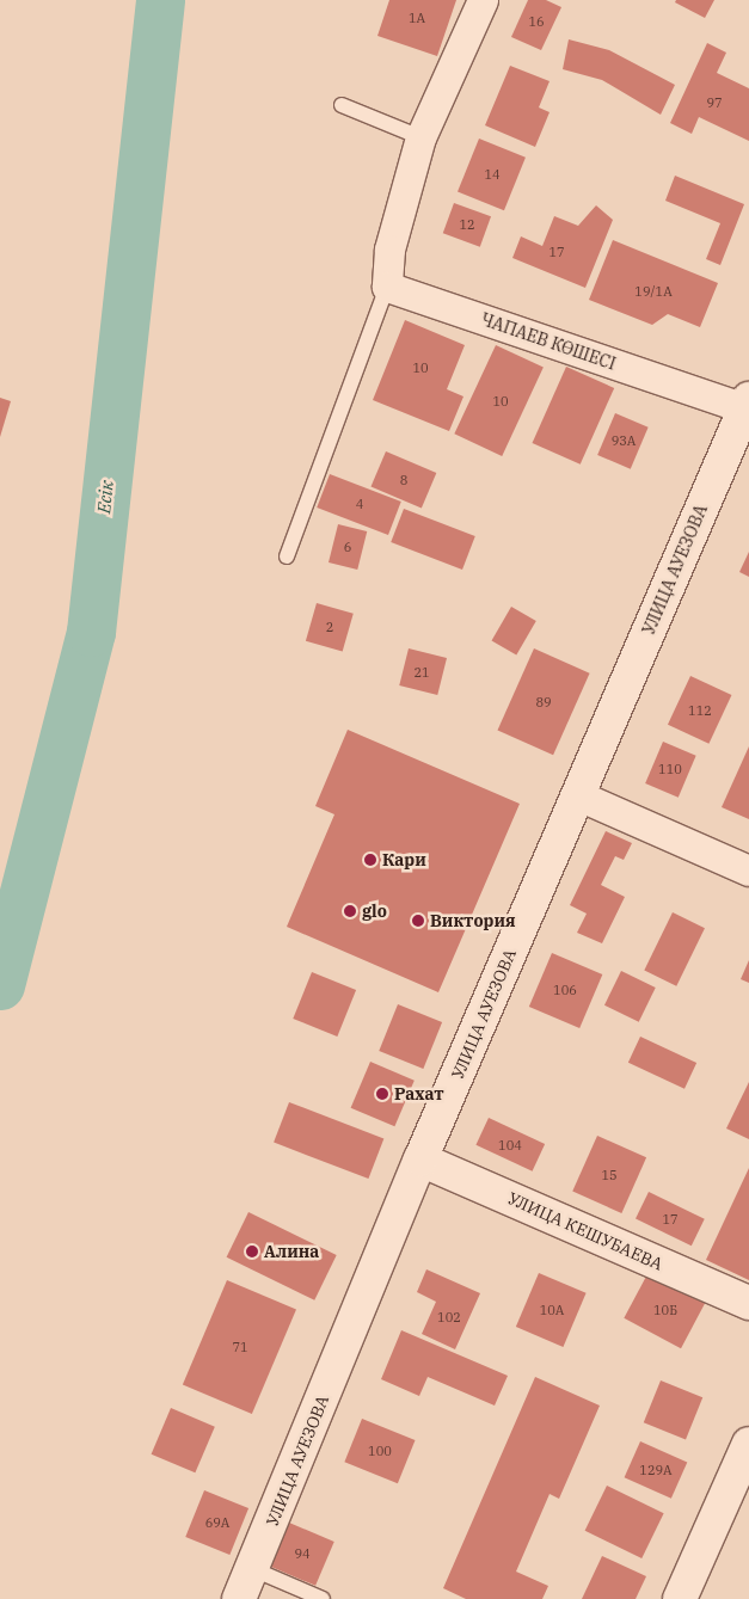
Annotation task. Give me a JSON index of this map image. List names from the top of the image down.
{
  "streets": {
    "street": ["ЧАПАЕВ КӨШЕСІ", "УЛИЦА АУЕЗОВА", "УЛИЦА КЕШУБАЕВА"]
  },
  "crossings": [
    ["ЧАПАЕВ КӨШЕСІ", "УЛИЦА АУЕЗОВА"],
    ["УЛИЦА АУЕЗОВА", "УЛИЦА КЕШУБАЕВА"]
  ],
  "water": ["Есік"],
  "places": [
    "Кари",
    "glo",
    "Виктория",
    "Рахат",
    "Алина"
  ],
  "house_numbers": [
    "1А",
    "16",
    "97",
    "14",
    "12",
    "17",
    "19/1А",
    "10",
    "10",
    "93А",
    "8",
    "4",
    "6",
    "2",
    "21",
    "89",
    "112",
    "110",
    "106",
    "104",
    "15",
    "17",
    "10А",
    "10Б",
    "102",
    "71",
    "100",
    "129А",
    "69А",
    "94"
  ]
}
